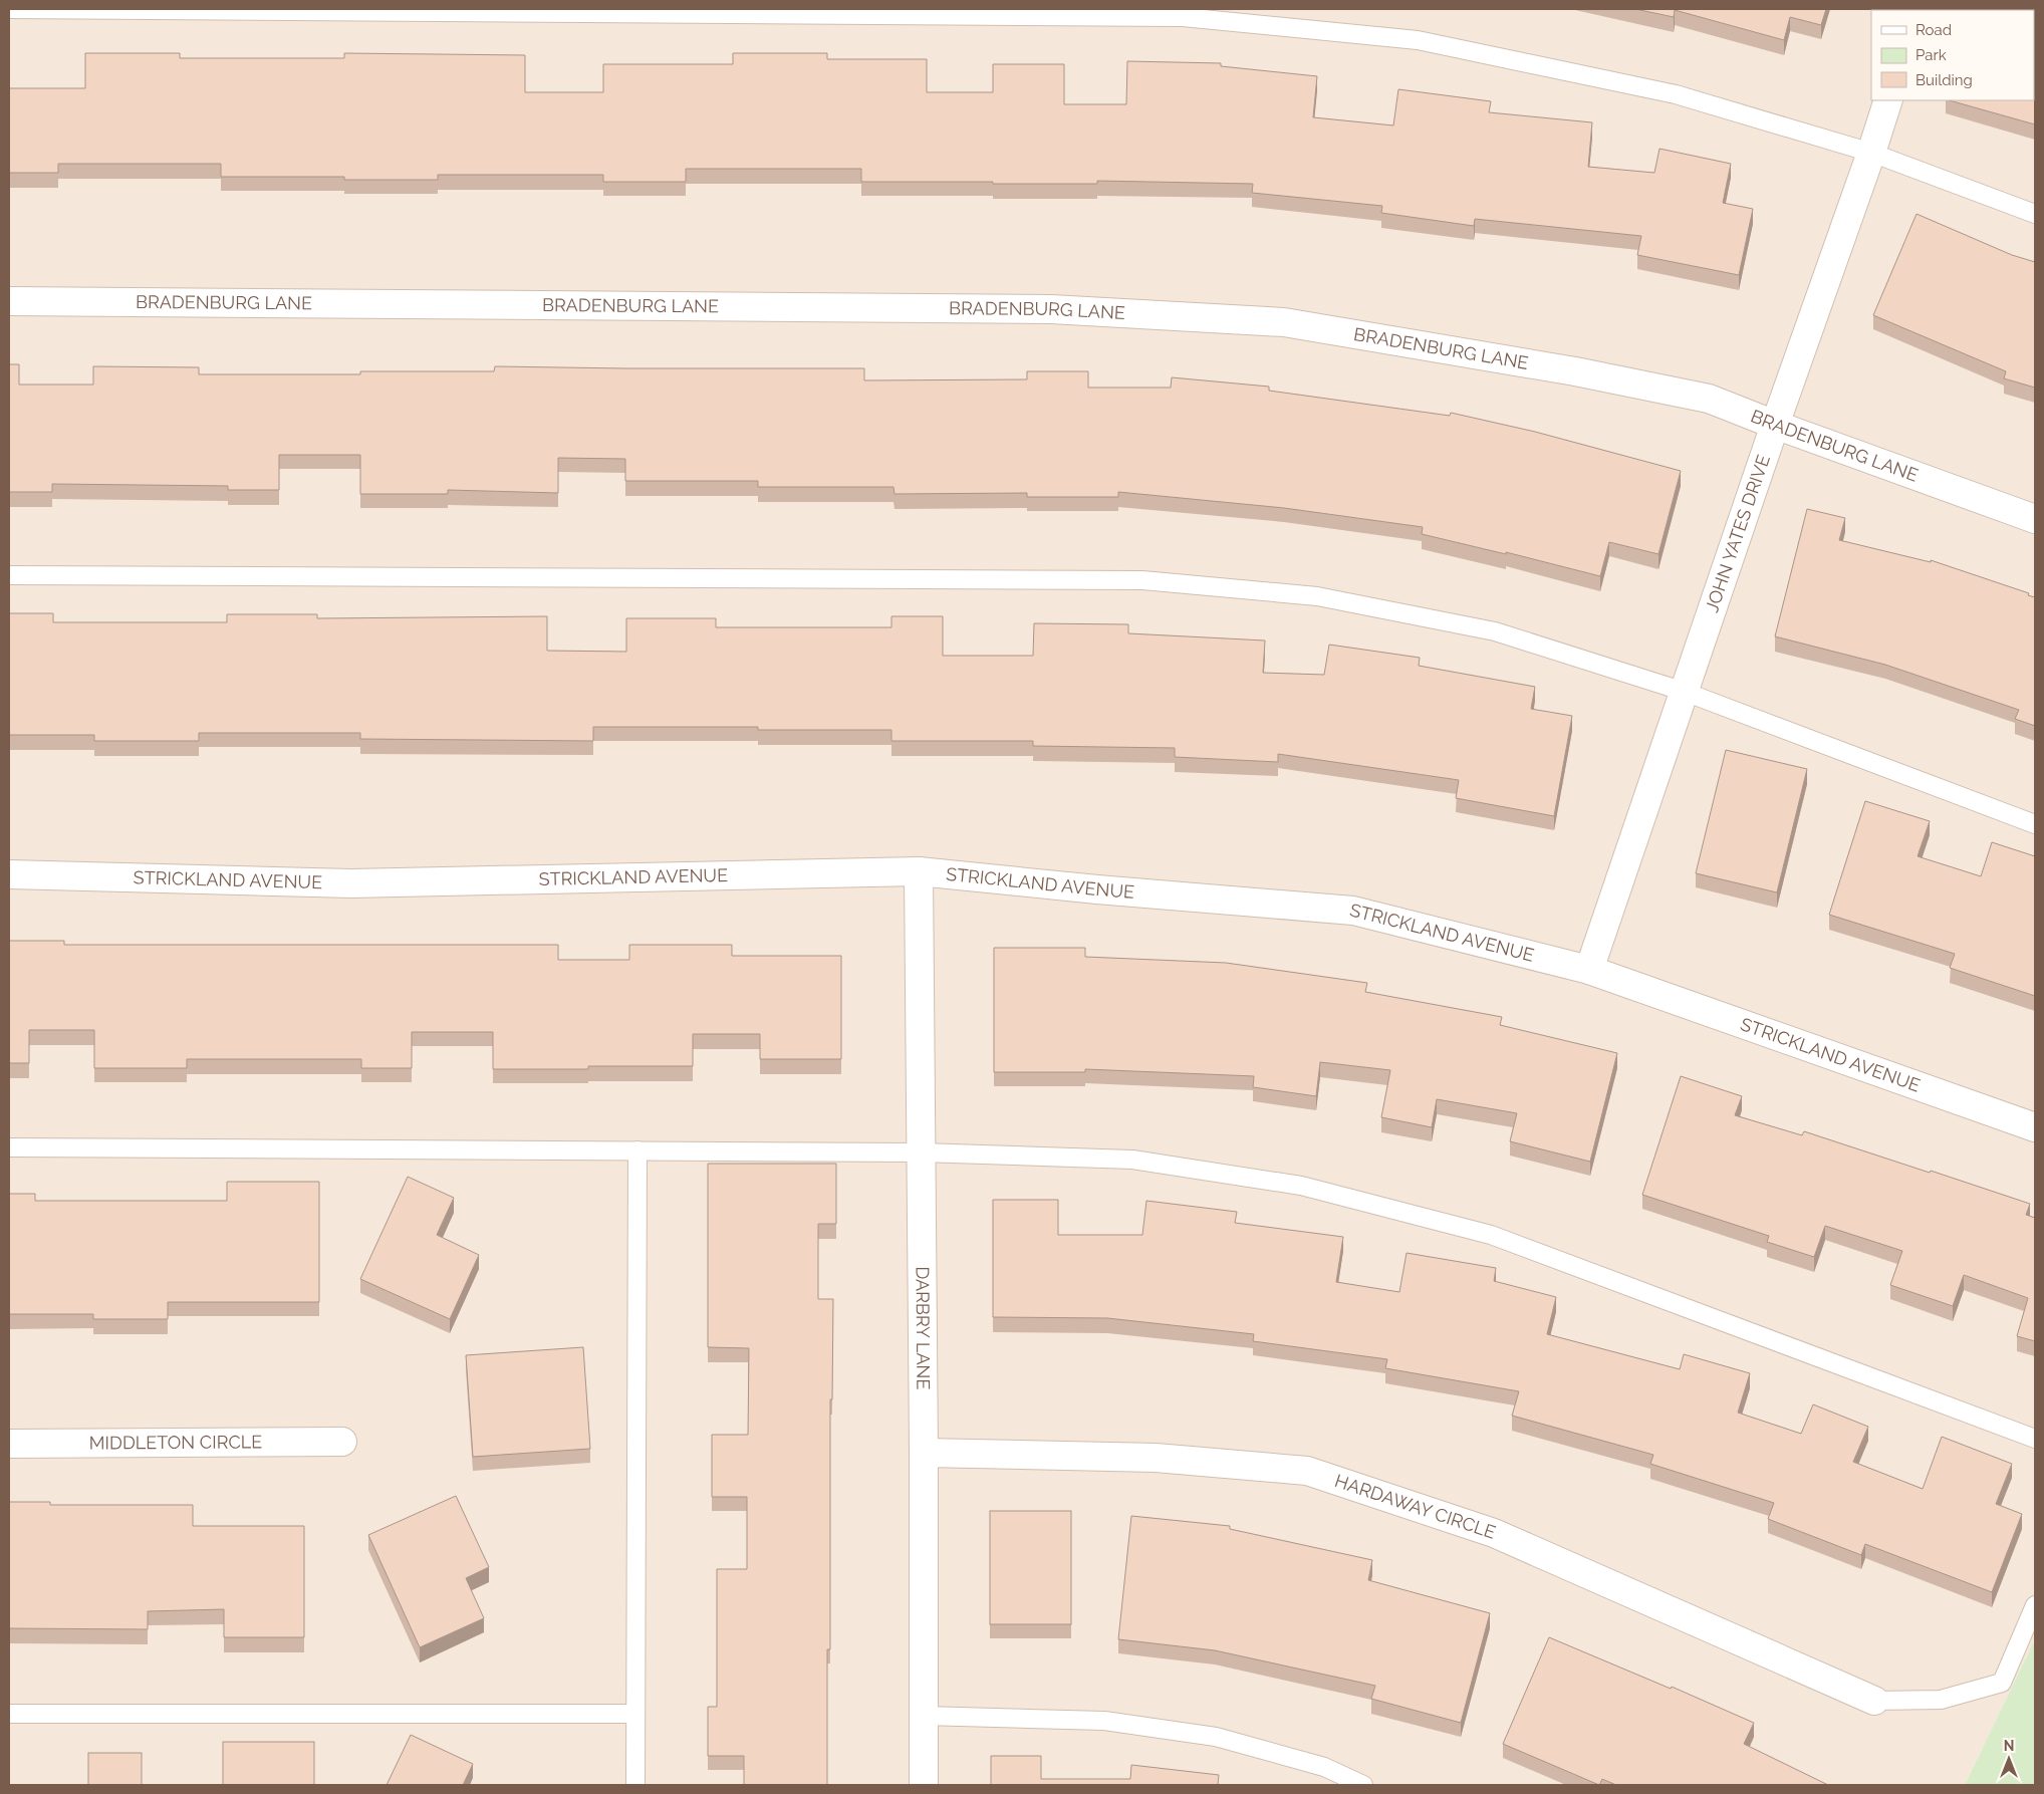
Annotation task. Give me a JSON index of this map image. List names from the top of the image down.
{
  "streets": {
    "street": [
      "BRADENBURG LANE",
      "JOHN YATES DRIVE",
      "STRICKLAND AVENUE",
      "DARBRY LANE",
      "MIDDLETON CIRCLE",
      "HARDAWAY CIRCLE"
    ]
  },
  "crossings": [
    ["BRADENBURG LANE", "JOHN YATES DRIVE"],
    ["JOHN YATES DRIVE", "STRICKLAND AVENUE"],
    ["STRICKLAND AVENUE", "DARBRY LANE"],
    ["DARBRY LANE", "HARDAWAY CIRCLE"]
  ],
  "legend": ["Road", "Park", "Building"],
  "north": "top"
}
